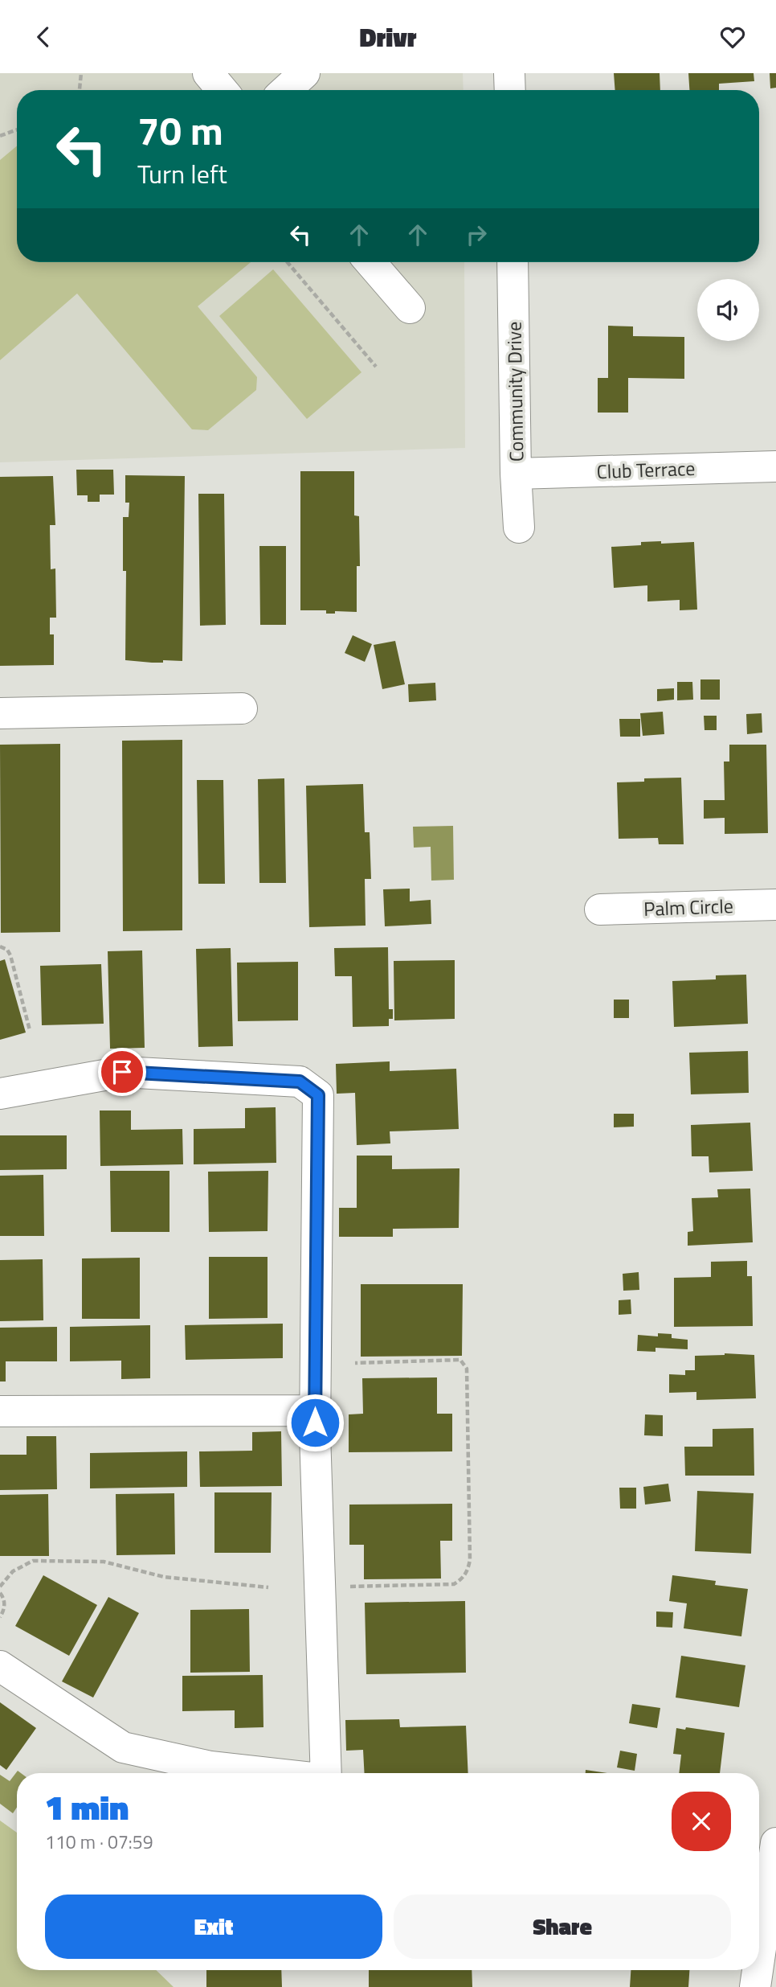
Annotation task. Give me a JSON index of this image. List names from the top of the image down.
{
  "streets": {
    "street": ["Community Drive", "Club Terrace", "Palm Circle"]
  },
  "crossings": [
    ["Community Drive", "Club Terrace"]
  ],
  "page": {
    "header": "Drivr",
    "turn": ["70 m", "Turn left"],
    "heading": ["1 min", "110 m · 07:59"],
    "buttons": ["Exit", "Share"]
  }
}
